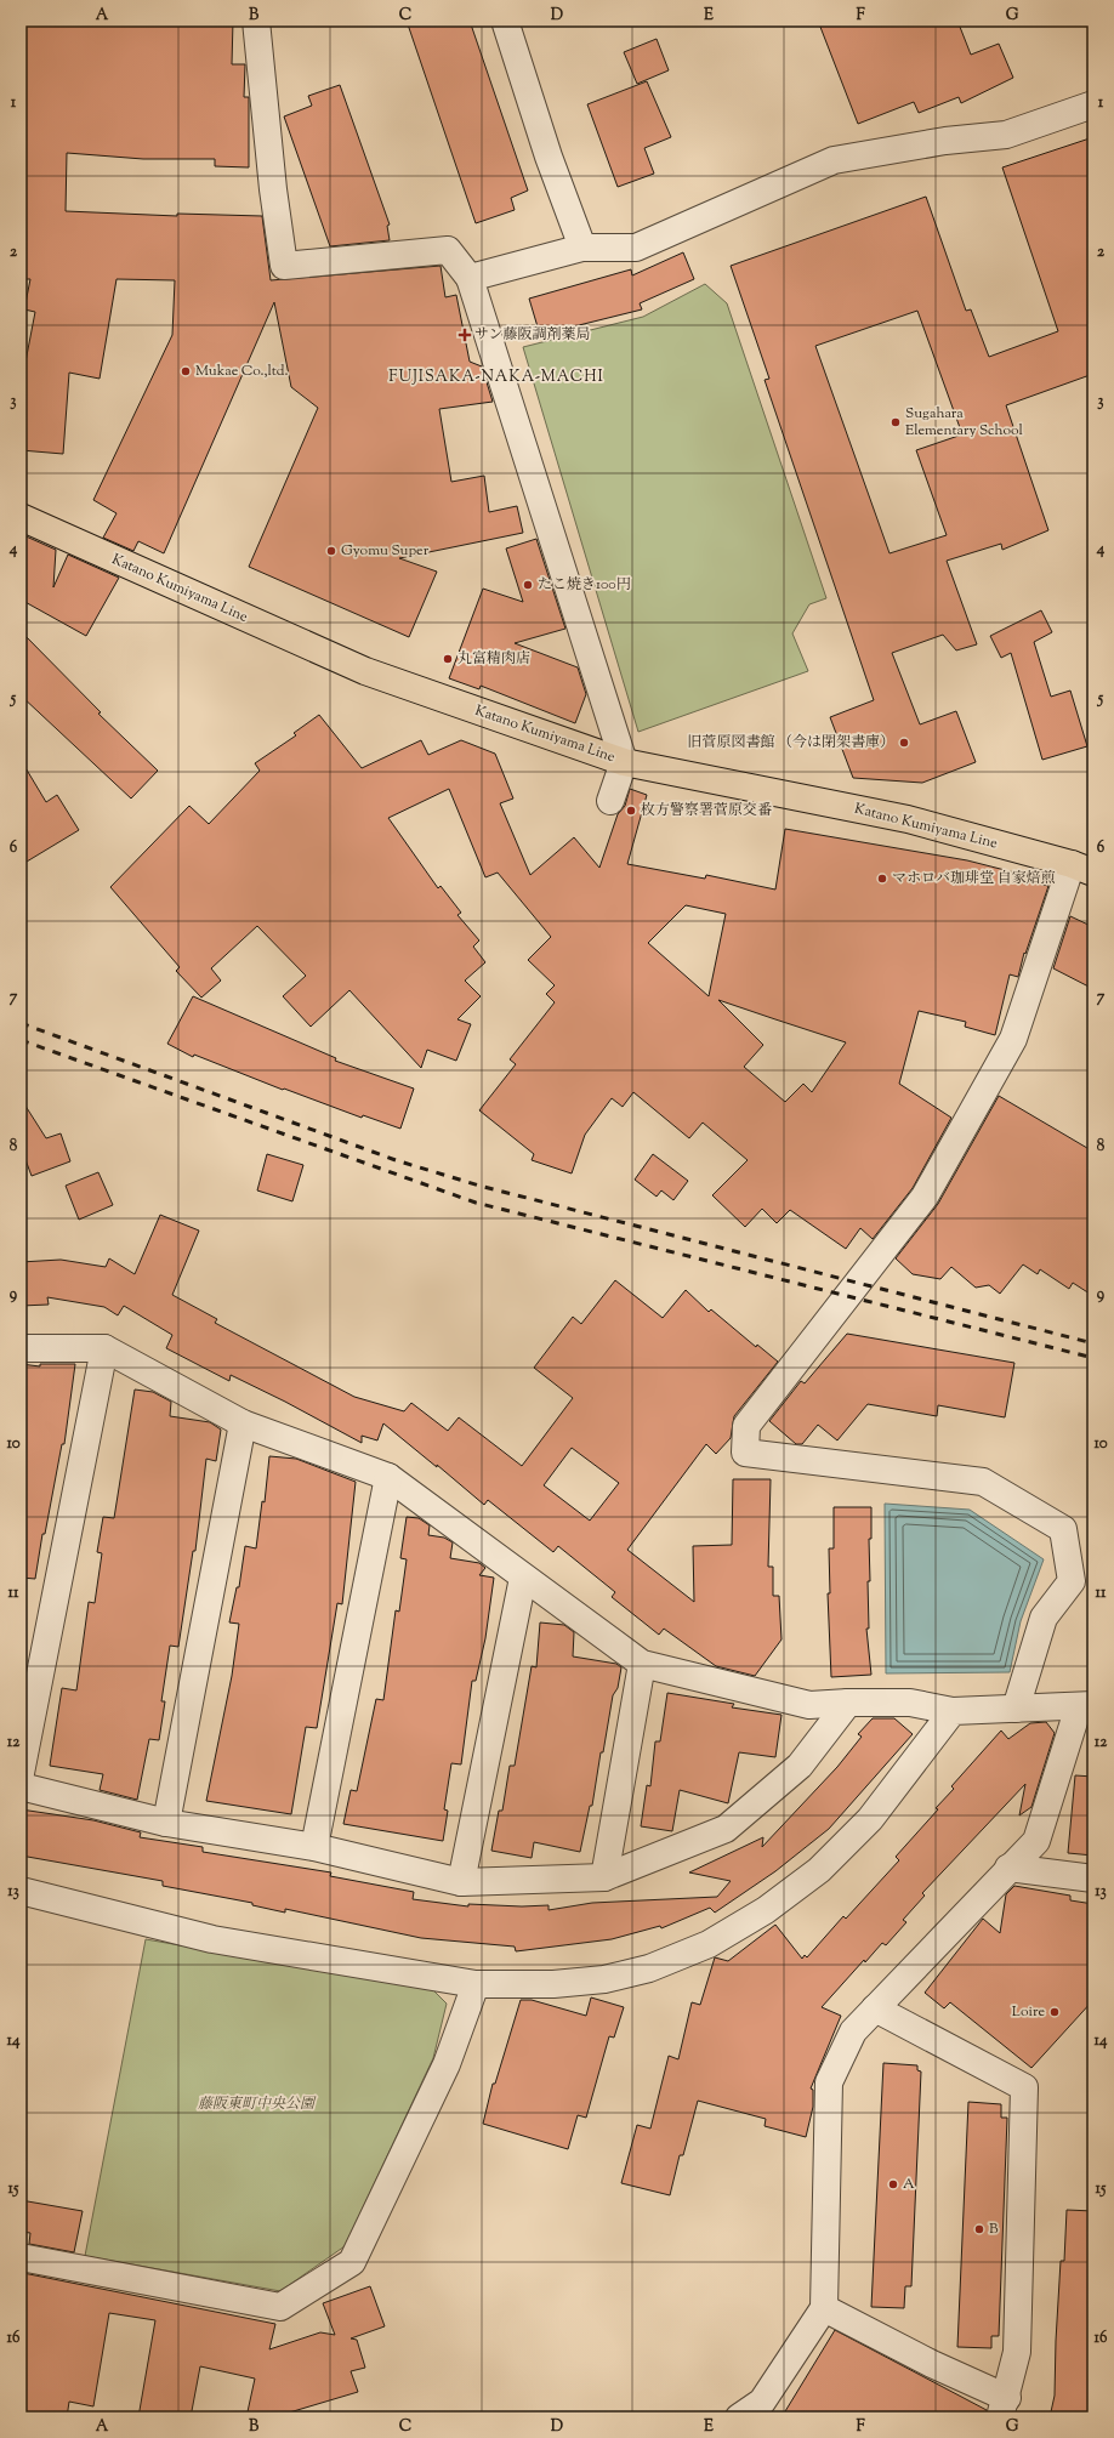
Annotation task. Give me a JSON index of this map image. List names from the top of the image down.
{
  "streets": {
    "main road": ["Katano Kumiyama Line"]
  },
  "districts": ["FUJISAKA-NAKA-MACHI"],
  "parks": ["藤阪東町中央公園"],
  "places": {
    "health": ["サン藤阪調剤薬局"],
    "other": [
      "Mukae Co.,ltd.",
      "Sugahara Elementary School",
      "Gyomu Super",
      "たこ焼き100円",
      "丸富精肉店",
      "旧菅原図書館 （今は閉架書庫）",
      "枚方警察署菅原交番",
      "マホロバ珈琲堂 自家焙煎",
      "Loire",
      "A",
      "B"
    ]
  },
  "grid": {
    "columns": [
      "A",
      "B",
      "C",
      "D",
      "E",
      "F",
      "G"
    ],
    "rows": [
      "1",
      "2",
      "3",
      "4",
      "5",
      "6",
      "7",
      "8",
      "9",
      "10",
      "11",
      "12",
      "13",
      "14",
      "15",
      "16"
    ]
  }
}
